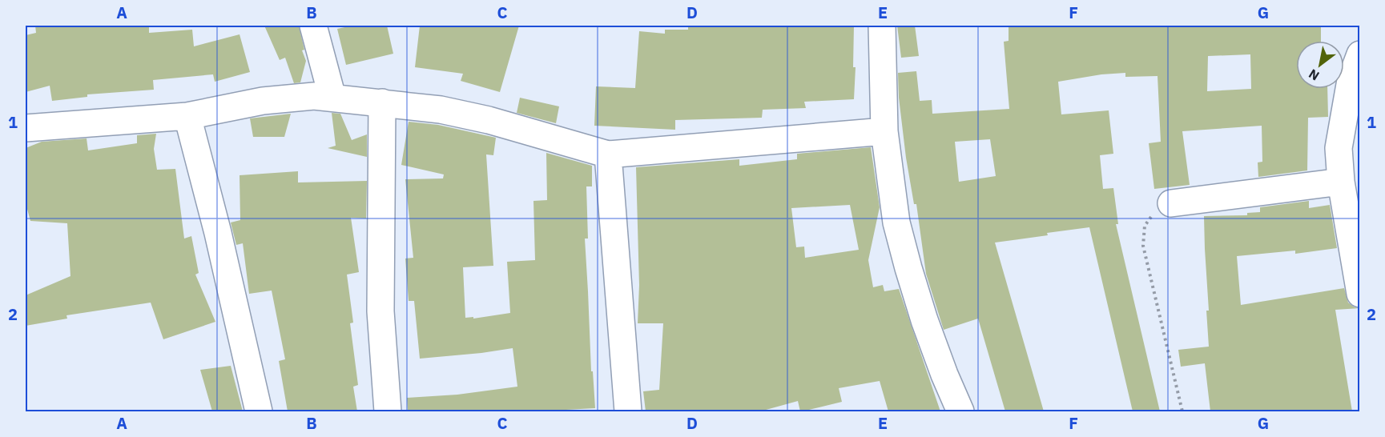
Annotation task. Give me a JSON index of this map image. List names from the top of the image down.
{
  "north": "bottom left",
  "grid": {
    "columns": [
      "A",
      "B",
      "C",
      "D",
      "E",
      "F",
      "G"
    ],
    "rows": ["1", "2"]
  }
}
